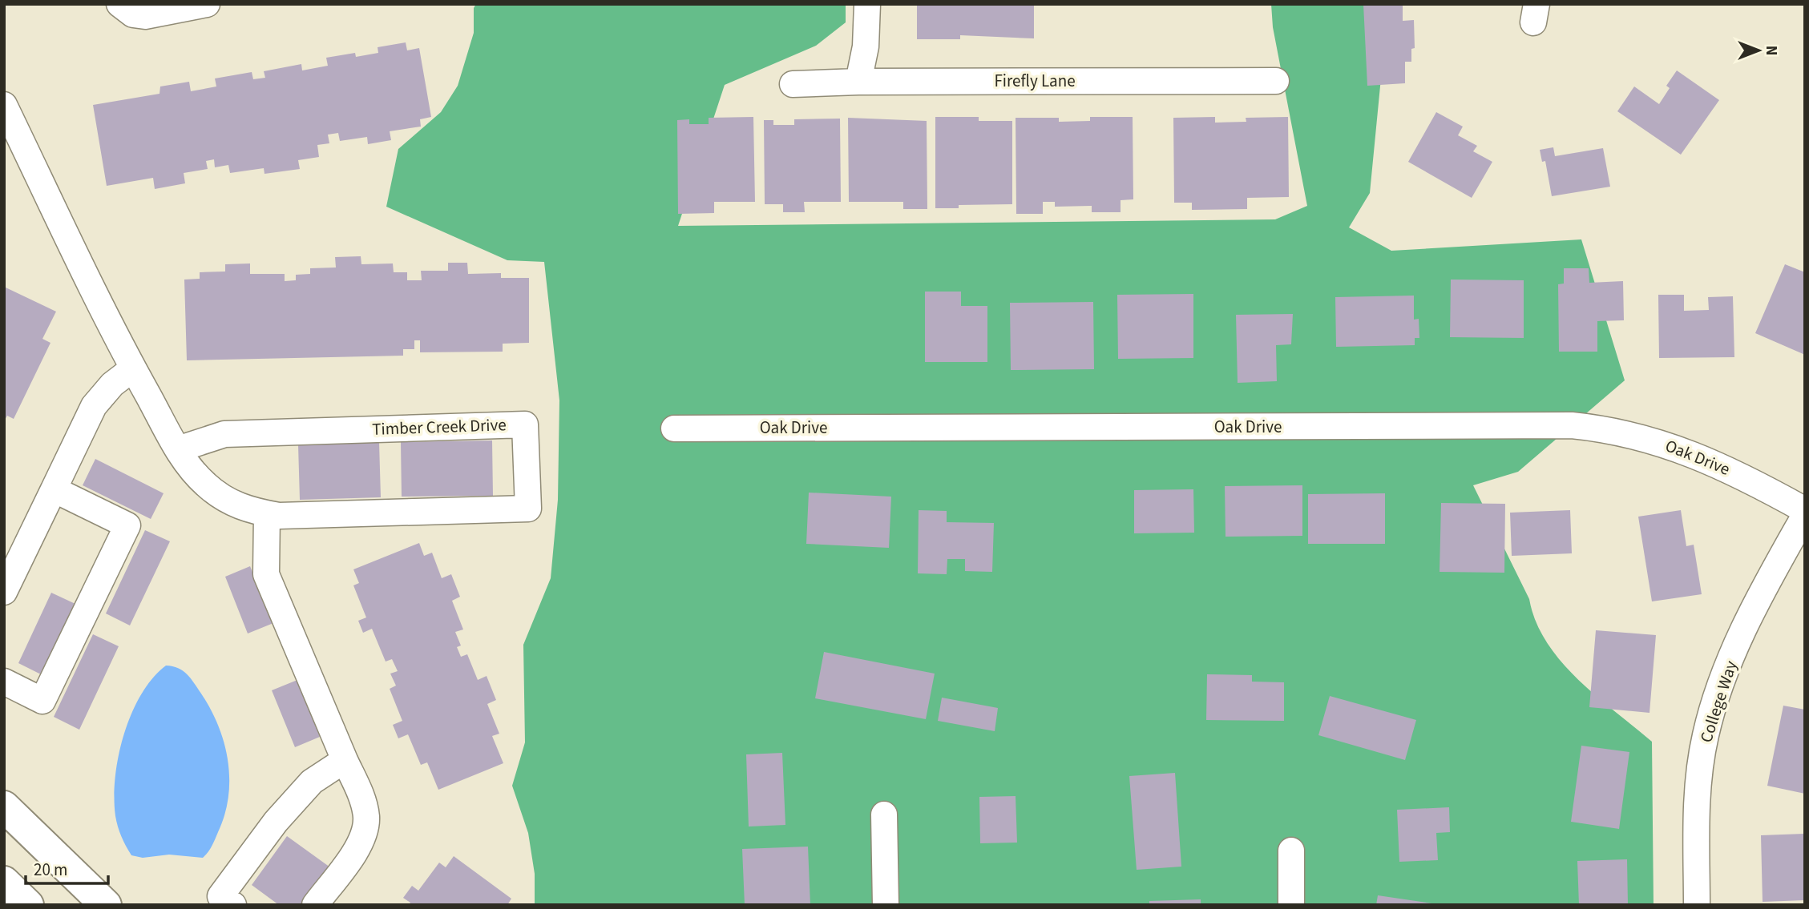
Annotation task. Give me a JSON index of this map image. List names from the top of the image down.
{
  "streets": {
    "street": [
      "Firefly Lane",
      "Timber Creek Drive",
      "Oak Drive",
      "College Way"
    ]
  },
  "scale_bar": "20 m",
  "north": "right"
}
